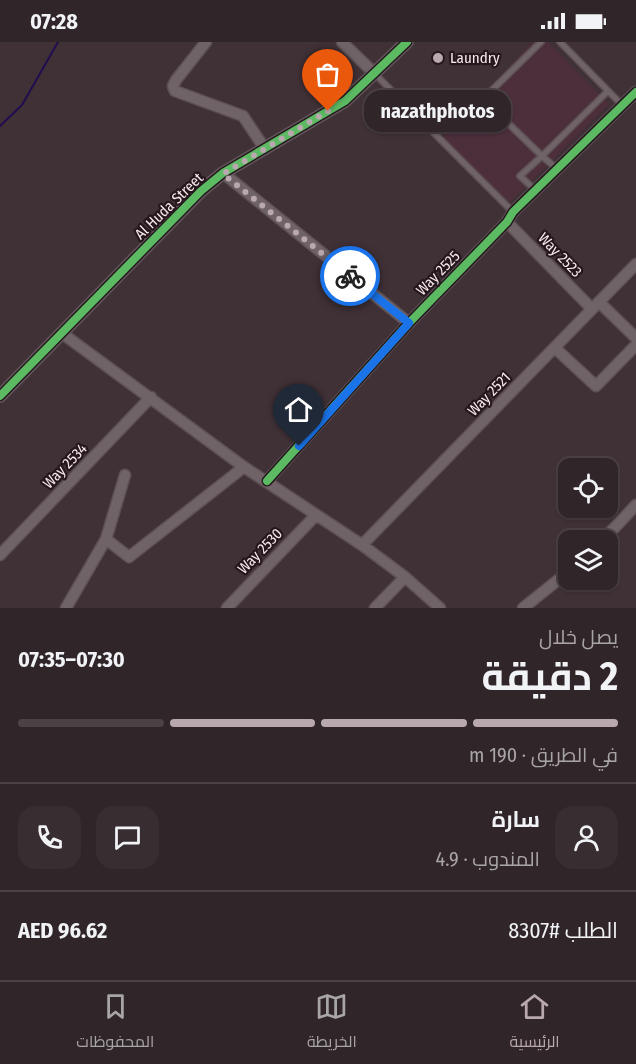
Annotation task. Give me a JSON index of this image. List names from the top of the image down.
{
  "streets": {
    "street": [
      "Al Huda Street",
      "Way 2523",
      "Way 2525",
      "Way 2521",
      "Way 2534",
      "Way 2530"
    ]
  },
  "crossings": [
    ["Way 2523", "Way 2525"],
    ["Way 2523", "Way 2521"]
  ],
  "places": ["Laundry", "nazathphotos"],
  "page": {
    "status": "07:28",
    "bubble": "nazathphotos",
    "heading": ["2 دقيقة", "يصل خلال", "07:30–07:35"],
    "panel": [
      "سارة",
      "المندوب · 4.9",
      "الطلب #8307",
      "AED 96.62"
    ],
    "bar": "في الطريق · 190 m",
    "tabs": ["الرئيسية", "الخريطة", "المحفوظات"]
  }
}
